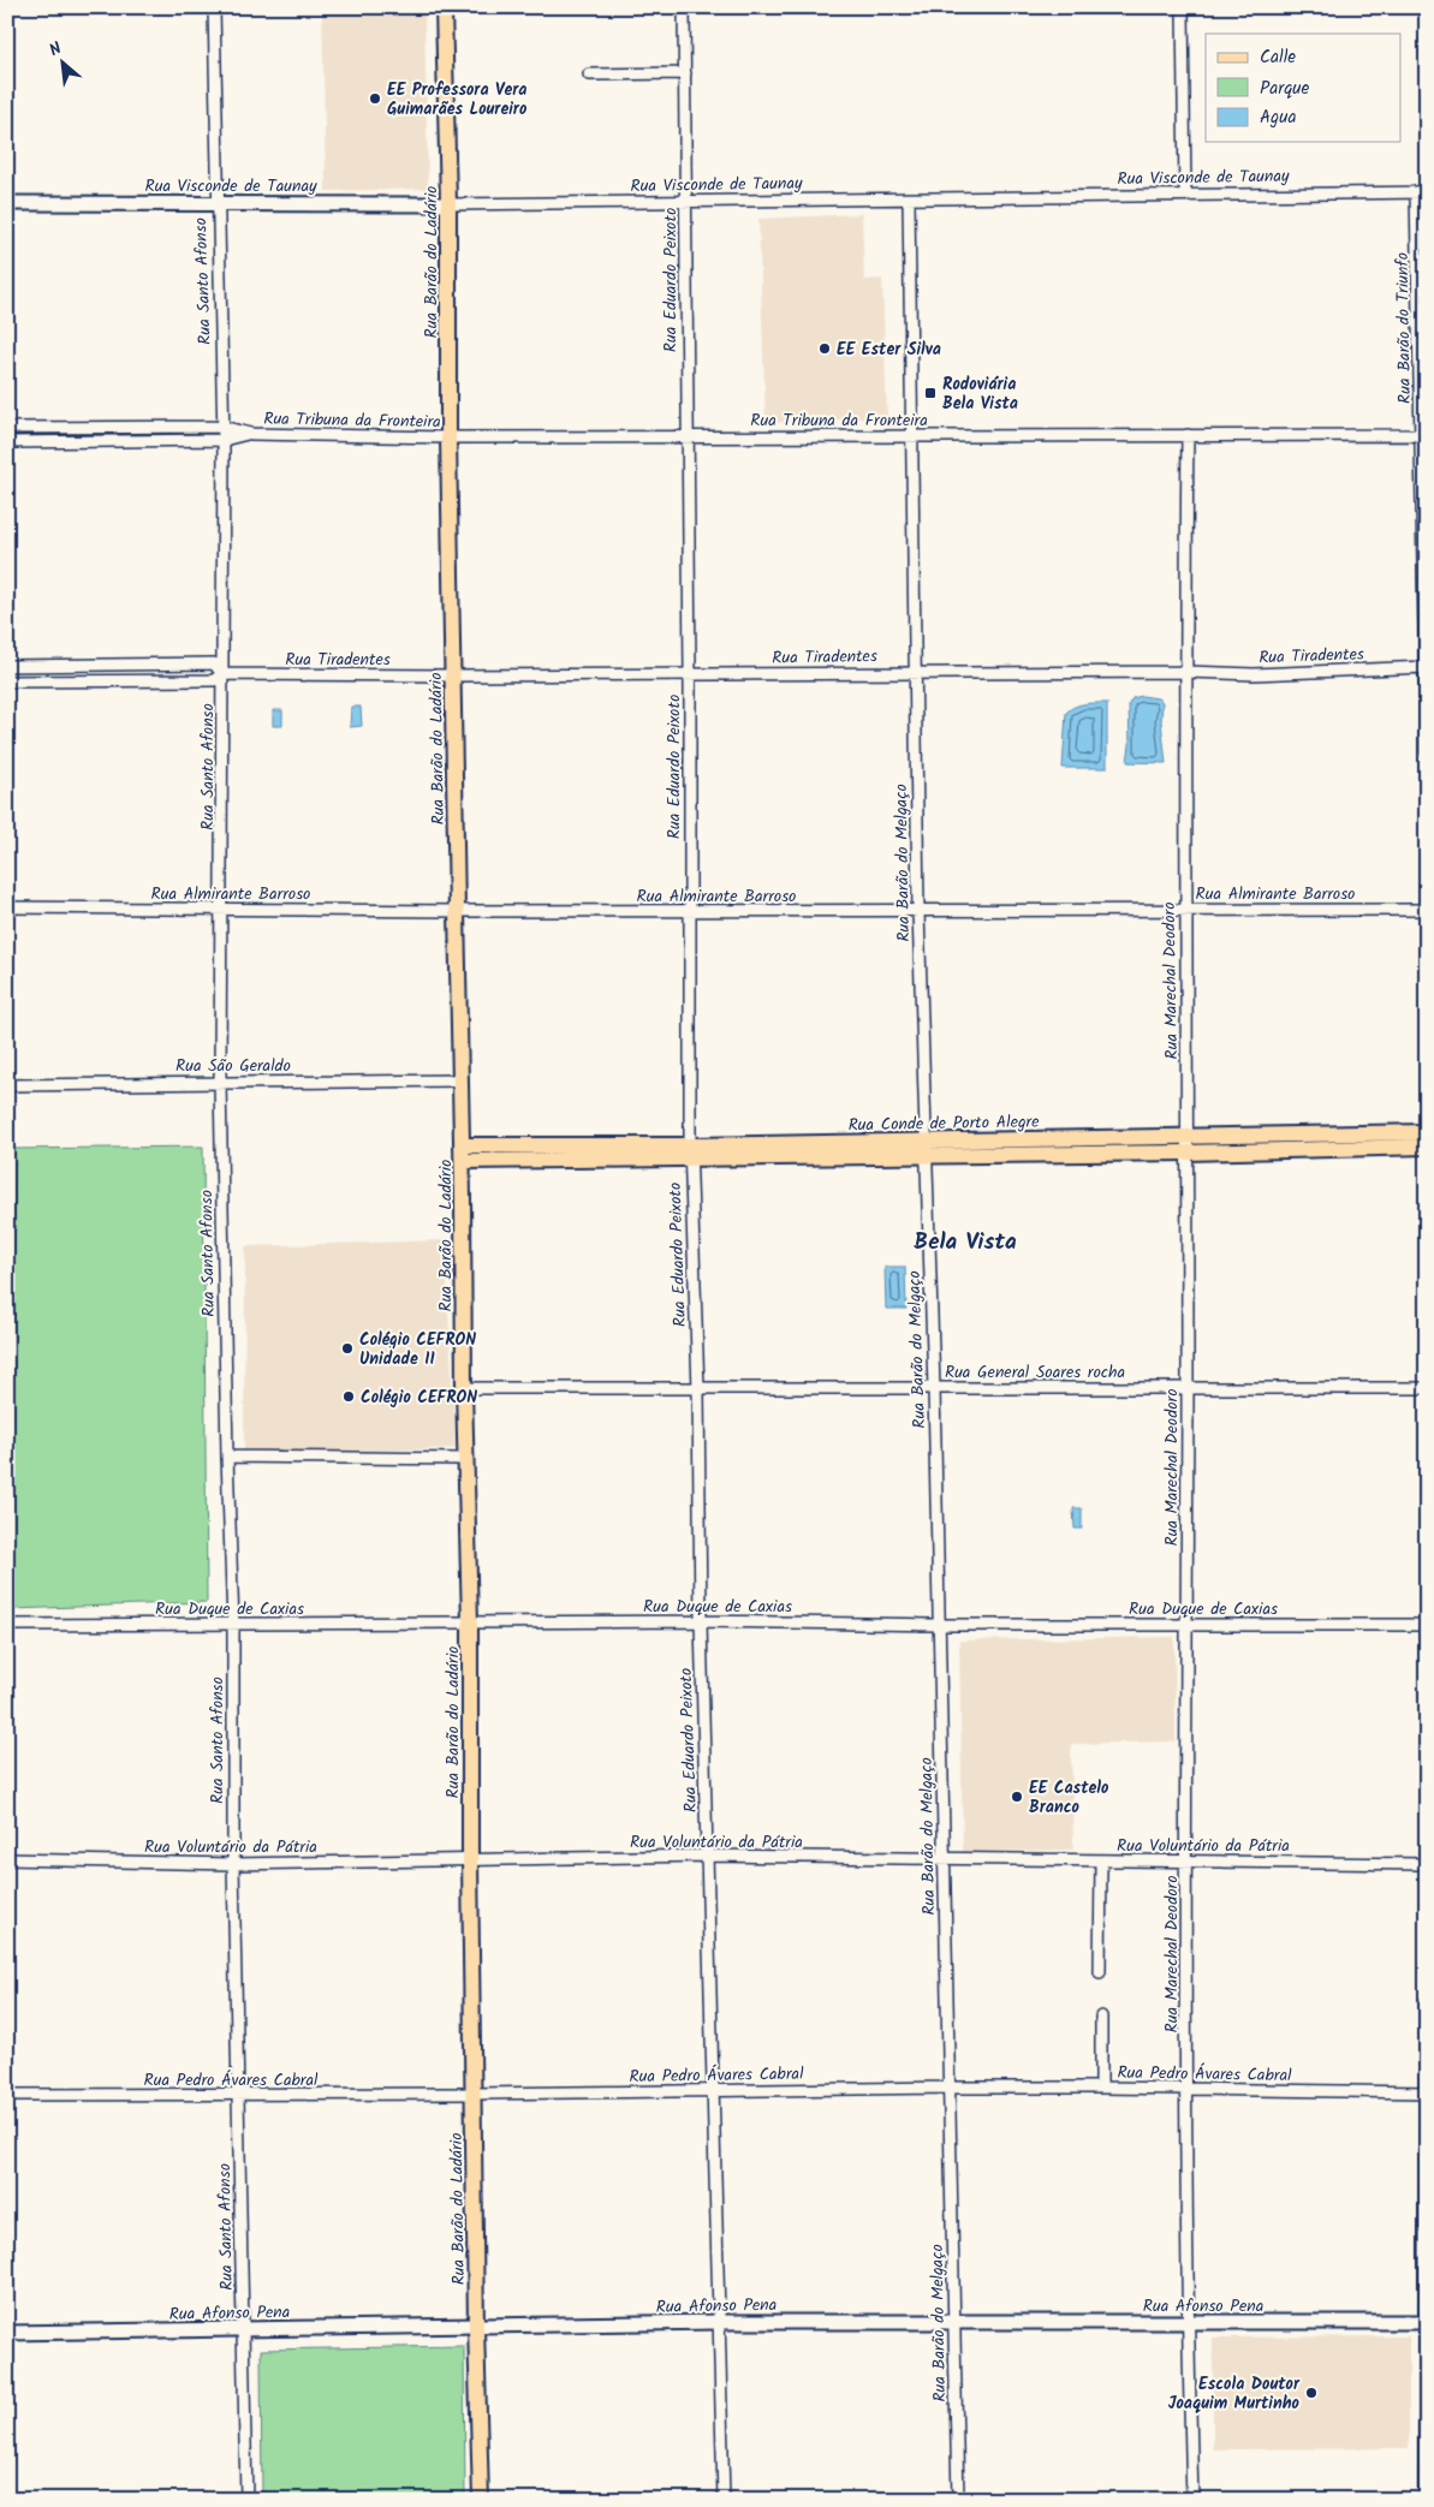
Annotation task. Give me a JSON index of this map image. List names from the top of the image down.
{
  "streets": {
    "main road": ["Rua Barão do Ladário", "Rua Conde de Porto Alegre"],
    "street": [
      "Rua Visconde de Taunay",
      "Rua Eduardo Peixoto",
      "Rua Santo Afonso",
      "Rua Barão do Triunfo",
      "Rua Tribuna da Fronteira",
      "Rua Tiradentes",
      "Rua Barão do Melgaço",
      "Rua Almirante Barroso",
      "Rua Marechal Deodoro",
      "Rua São Geraldo",
      "Rua General Soares rocha",
      "Rua Duque de Caxias",
      "Rua Voluntário da Pátria",
      "Rua Pedro Ávares Cabral",
      "Rua Afonso Pena"
    ]
  },
  "crossings": [
    ["Rua Visconde de Taunay", "Rua Barão do Ladário"],
    ["Rua Visconde de Taunay", "Rua Eduardo Peixoto"],
    ["Rua Visconde de Taunay", "Rua Santo Afonso"],
    ["Rua Visconde de Taunay", "Rua Barão do Triunfo"],
    ["Rua Visconde de Taunay", "Rua Barão do Melgaço"],
    ["Rua Barão do Ladário", "Rua Tribuna da Fronteira"],
    ["Rua Barão do Ladário", "Rua Tiradentes"],
    ["Rua Barão do Ladário", "Rua Almirante Barroso"],
    ["Rua Barão do Ladário", "Rua São Geraldo"],
    ["Rua Barão do Ladário", "Rua Conde de Porto Alegre"],
    ["Rua Barão do Ladário", "Rua General Soares rocha"],
    ["Rua Barão do Ladário", "Rua Duque de Caxias"],
    ["Rua Barão do Ladário", "Rua Voluntário da Pátria"],
    ["Rua Barão do Ladário", "Rua Pedro Ávares Cabral"],
    ["Rua Barão do Ladário", "Rua Afonso Pena"],
    ["Rua Eduardo Peixoto", "Rua Tribuna da Fronteira"],
    ["Rua Eduardo Peixoto", "Rua Tiradentes"],
    ["Rua Eduardo Peixoto", "Rua Almirante Barroso"],
    ["Rua Eduardo Peixoto", "Rua Conde de Porto Alegre"],
    ["Rua Eduardo Peixoto", "Rua General Soares rocha"],
    ["Rua Eduardo Peixoto", "Rua Duque de Caxias"],
    ["Rua Eduardo Peixoto", "Rua Voluntário da Pátria"],
    ["Rua Eduardo Peixoto", "Rua Pedro Ávares Cabral"],
    ["Rua Eduardo Peixoto", "Rua Afonso Pena"],
    ["Rua Santo Afonso", "Rua Tribuna da Fronteira"],
    ["Rua Santo Afonso", "Rua Tiradentes"],
    ["Rua Santo Afonso", "Rua Almirante Barroso"],
    ["Rua Santo Afonso", "Rua São Geraldo"],
    ["Rua Santo Afonso", "Rua Duque de Caxias"],
    ["Rua Santo Afonso", "Rua Voluntário da Pátria"],
    ["Rua Santo Afonso", "Rua Pedro Ávares Cabral"],
    ["Rua Santo Afonso", "Rua Afonso Pena"],
    ["Rua Barão do Triunfo", "Rua Tribuna da Fronteira"],
    ["Rua Barão do Triunfo", "Rua Tiradentes"],
    ["Rua Tribuna da Fronteira", "Rua Barão do Melgaço"],
    ["Rua Tribuna da Fronteira", "Rua Marechal Deodoro"],
    ["Rua Tiradentes", "Rua Barão do Melgaço"],
    ["Rua Tiradentes", "Rua Marechal Deodoro"],
    ["Rua Barão do Melgaço", "Rua Almirante Barroso"],
    ["Rua Barão do Melgaço", "Rua Conde de Porto Alegre"],
    ["Rua Barão do Melgaço", "Rua General Soares rocha"],
    ["Rua Barão do Melgaço", "Rua Duque de Caxias"],
    ["Rua Barão do Melgaço", "Rua Voluntário da Pátria"],
    ["Rua Barão do Melgaço", "Rua Pedro Ávares Cabral"],
    ["Rua Barão do Melgaço", "Rua Afonso Pena"],
    ["Rua Almirante Barroso", "Rua Marechal Deodoro"],
    ["Rua Marechal Deodoro", "Rua Conde de Porto Alegre"],
    ["Rua Marechal Deodoro", "Rua General Soares rocha"],
    ["Rua Marechal Deodoro", "Rua Duque de Caxias"],
    ["Rua Marechal Deodoro", "Rua Voluntário da Pátria"],
    ["Rua Marechal Deodoro", "Rua Pedro Ávares Cabral"],
    ["Rua Marechal Deodoro", "Rua Afonso Pena"]
  ],
  "districts": ["Bela Vista"],
  "places": {
    "other": [
      "EE Professora Vera Guimarães Loureiro",
      "EE Ester Silva",
      "Colégio CEFRON Unidade II",
      "Colégio CEFRON",
      "EE Castelo Branco",
      "Escola Doutor Joaquim Murtinho"
    ],
    "transit": ["Rodoviária Bela Vista"]
  },
  "legend": ["Calle", "Parque", "Agua"],
  "north": "top left"
}
